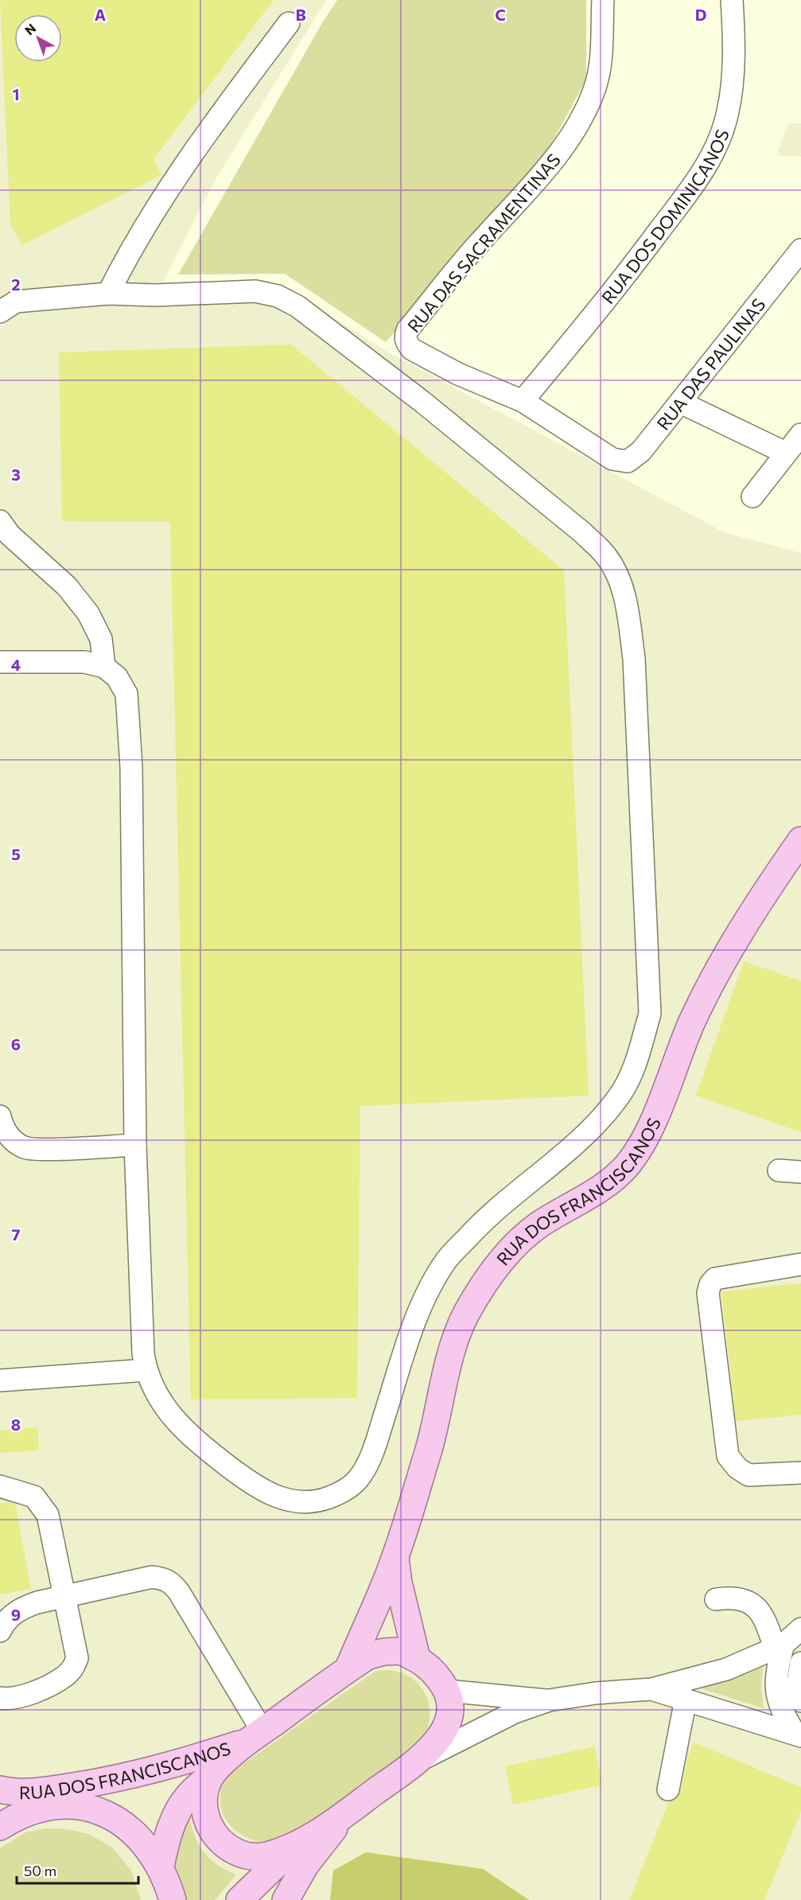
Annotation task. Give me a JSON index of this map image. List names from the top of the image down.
{
  "streets": {
    "main road": ["RUA DOS FRANCISCANOS"],
    "street": ["RUA DOS DOMINICANOS", "RUA DAS SACRAMENTINAS", "RUA DAS PAULINAS"]
  },
  "crossings": [
    ["RUA DOS DOMINICANOS", "RUA DAS SACRAMENTINAS"],
    ["RUA DAS SACRAMENTINAS", "RUA DAS PAULINAS"]
  ],
  "scale_bar": "50 m",
  "north": "top left",
  "grid": {
    "columns": [
      "A",
      "B",
      "C",
      "D"
    ],
    "rows": [
      "1",
      "2",
      "3",
      "4",
      "5",
      "6",
      "7",
      "8",
      "9"
    ]
  }
}
